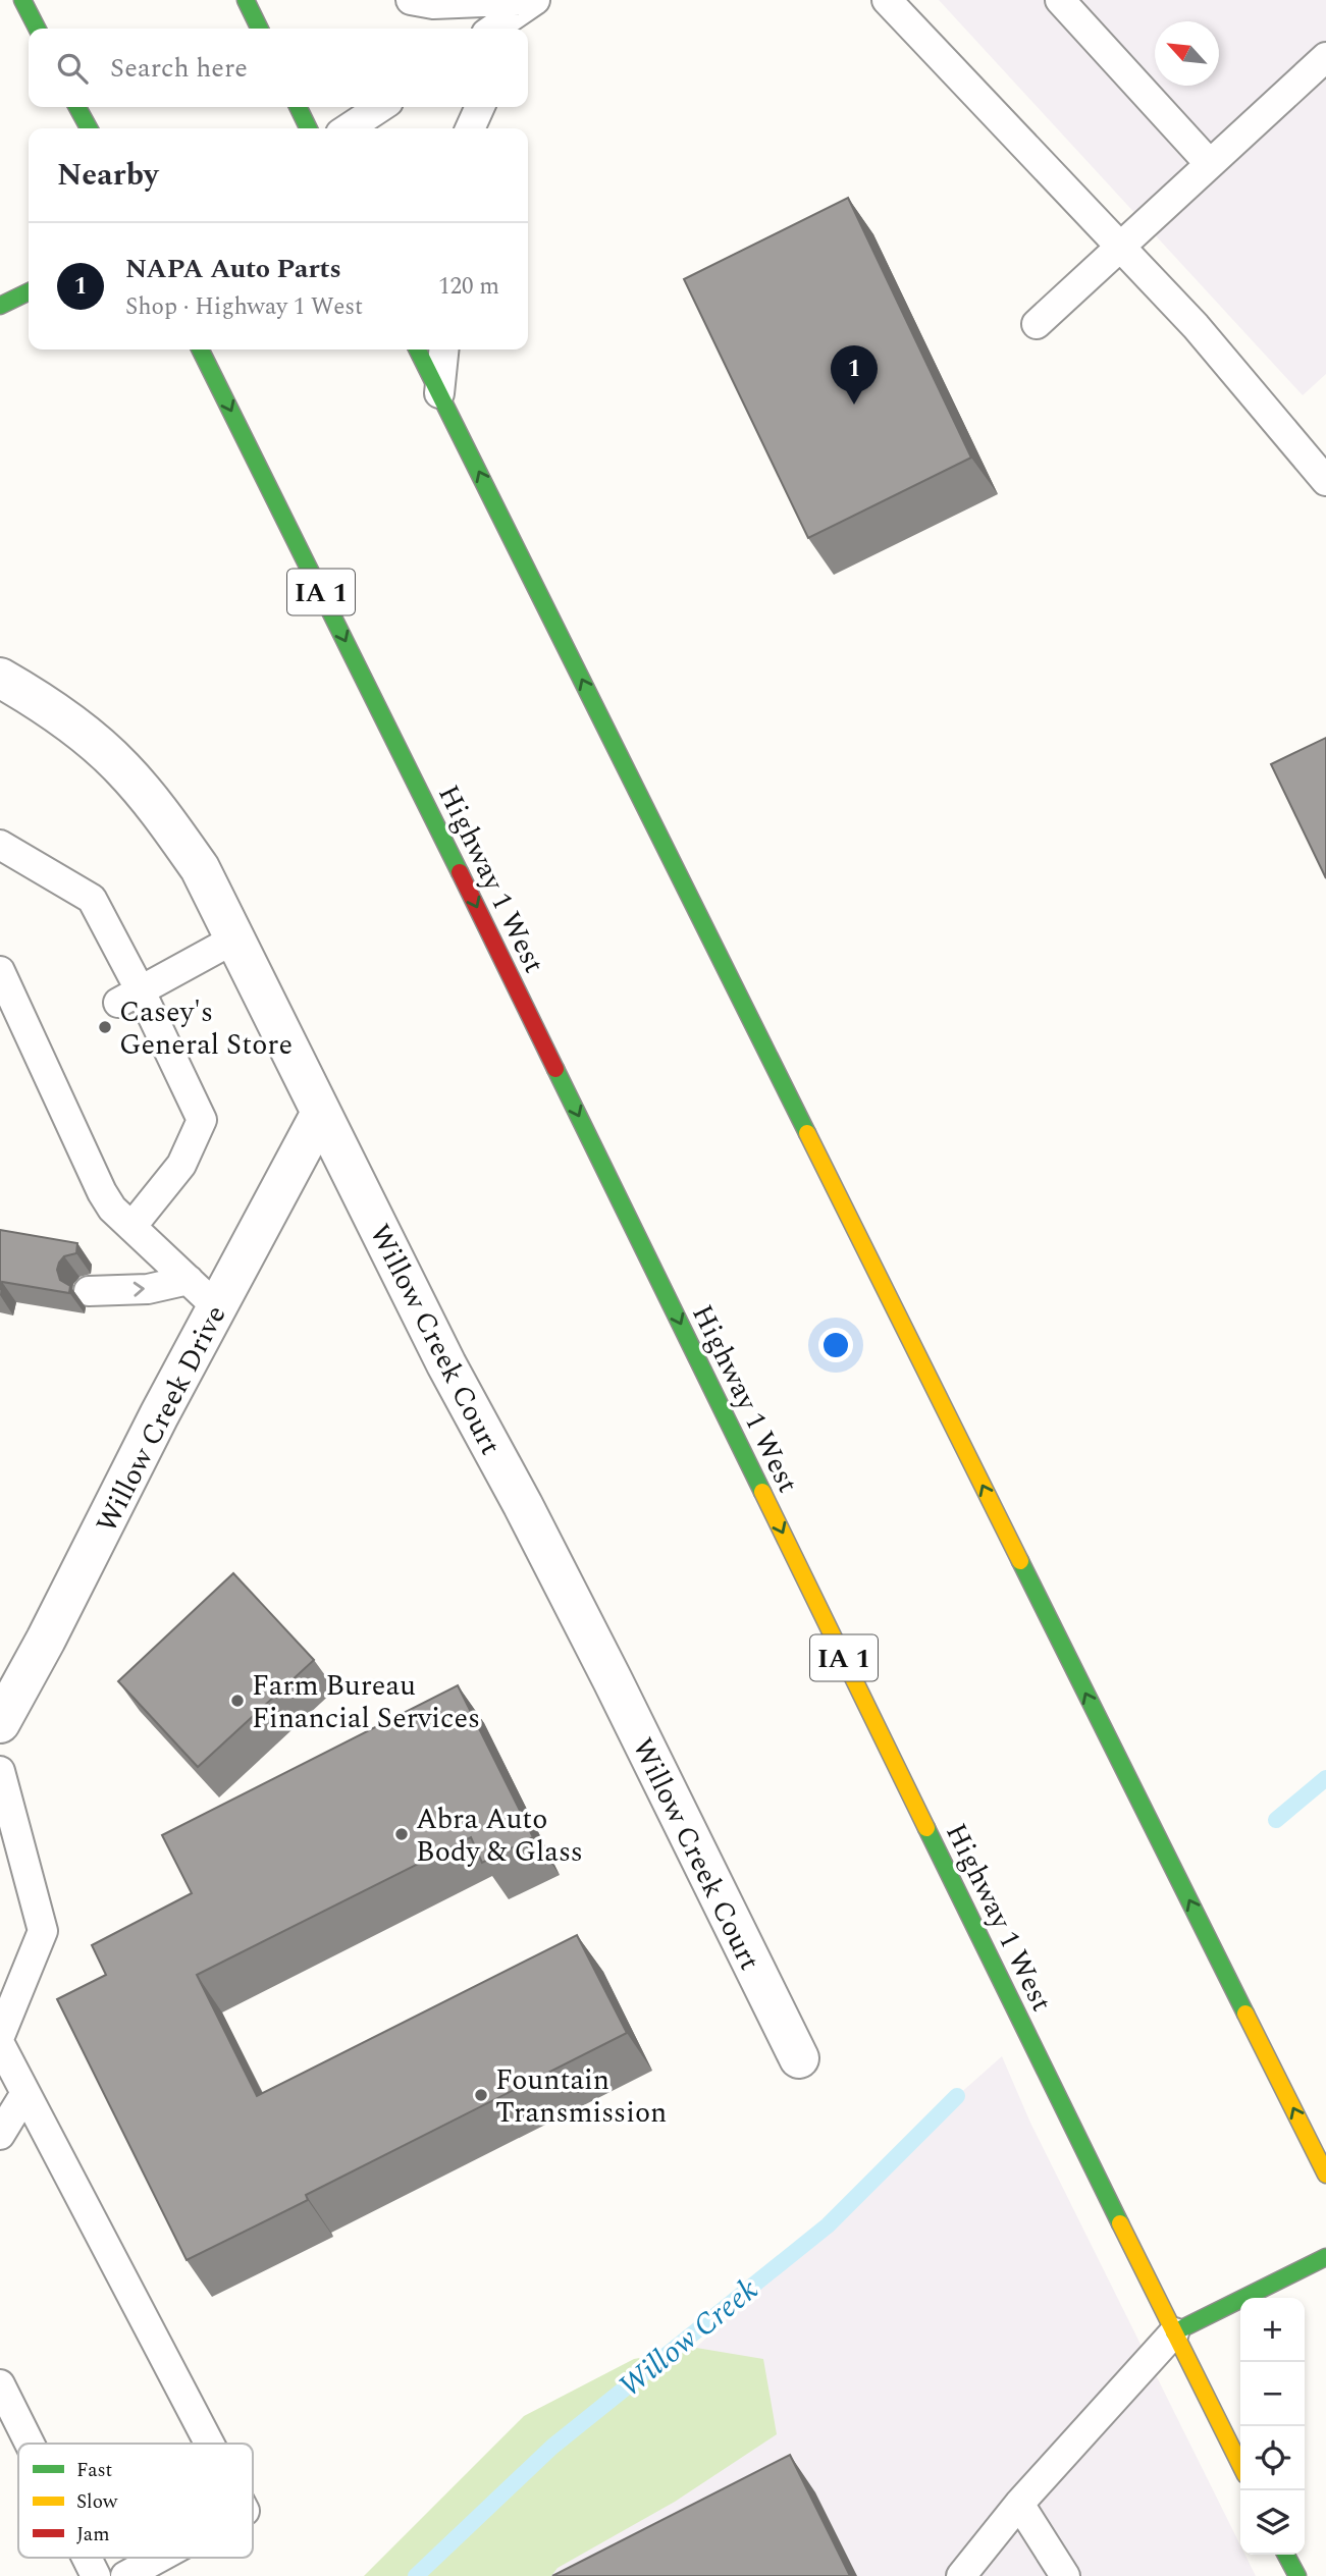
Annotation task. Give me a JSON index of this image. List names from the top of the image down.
{
  "streets": {
    "main road": ["IA 1", "Highway 1 West"],
    "street": ["Willow Creek Court", "Willow Creek Drive"]
  },
  "crossings": [
    ["Willow Creek Court", "Willow Creek Drive"]
  ],
  "one_way": ["Highway 1 West"],
  "water": ["Willow Creek"],
  "places": [
    "Casey's General Store",
    "Farm Bureau Financial Services",
    "Abra Auto Body & Glass",
    "Fountain Transmission"
  ],
  "legend": ["Fast", "Slow", "Jam"],
  "north": "top left",
  "page": {
    "search": "Search here",
    "heading": "Nearby",
    "list": [
      {
        "mark": "1",
        "name": "NAPA Auto Parts",
        "note": "Shop · Highway 1 West",
        "value": "120 m"
      }
    ],
    "pins": "1",
    "map_buttons": ["+", "−"]
  }
}
